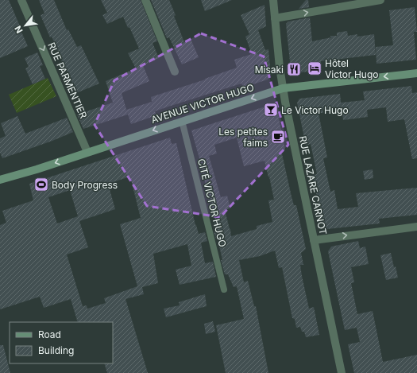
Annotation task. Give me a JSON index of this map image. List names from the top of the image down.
{
  "streets": {
    "street": ["RUE PARMENTIER", "AVENUE VICTOR HUGO", "RUE LAZARE CARNOT"],
    "lane": ["CITÉ VICTOR HUGO"]
  },
  "crossings": [
    ["RUE PARMENTIER", "AVENUE VICTOR HUGO"],
    ["AVENUE VICTOR HUGO", "RUE LAZARE CARNOT"],
    ["AVENUE VICTOR HUGO", "CITÉ VICTOR HUGO"]
  ],
  "one_way": ["RUE PARMENTIER", "AVENUE VICTOR HUGO"],
  "places": {
    "hotel": ["Hôtel Victor Hugo"],
    "restaurant": ["Misaki"],
    "bar": ["Le Victor Hugo"],
    "cafe": ["Les petites faims"],
    "sports": ["Body Progress"]
  },
  "legend": ["Road", "Building"],
  "north": "bottom left"
}
